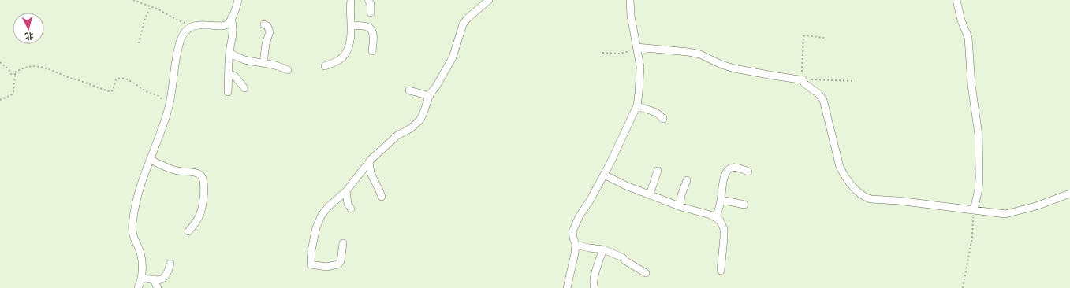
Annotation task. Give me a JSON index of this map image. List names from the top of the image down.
{
  "north": "bottom"
}
